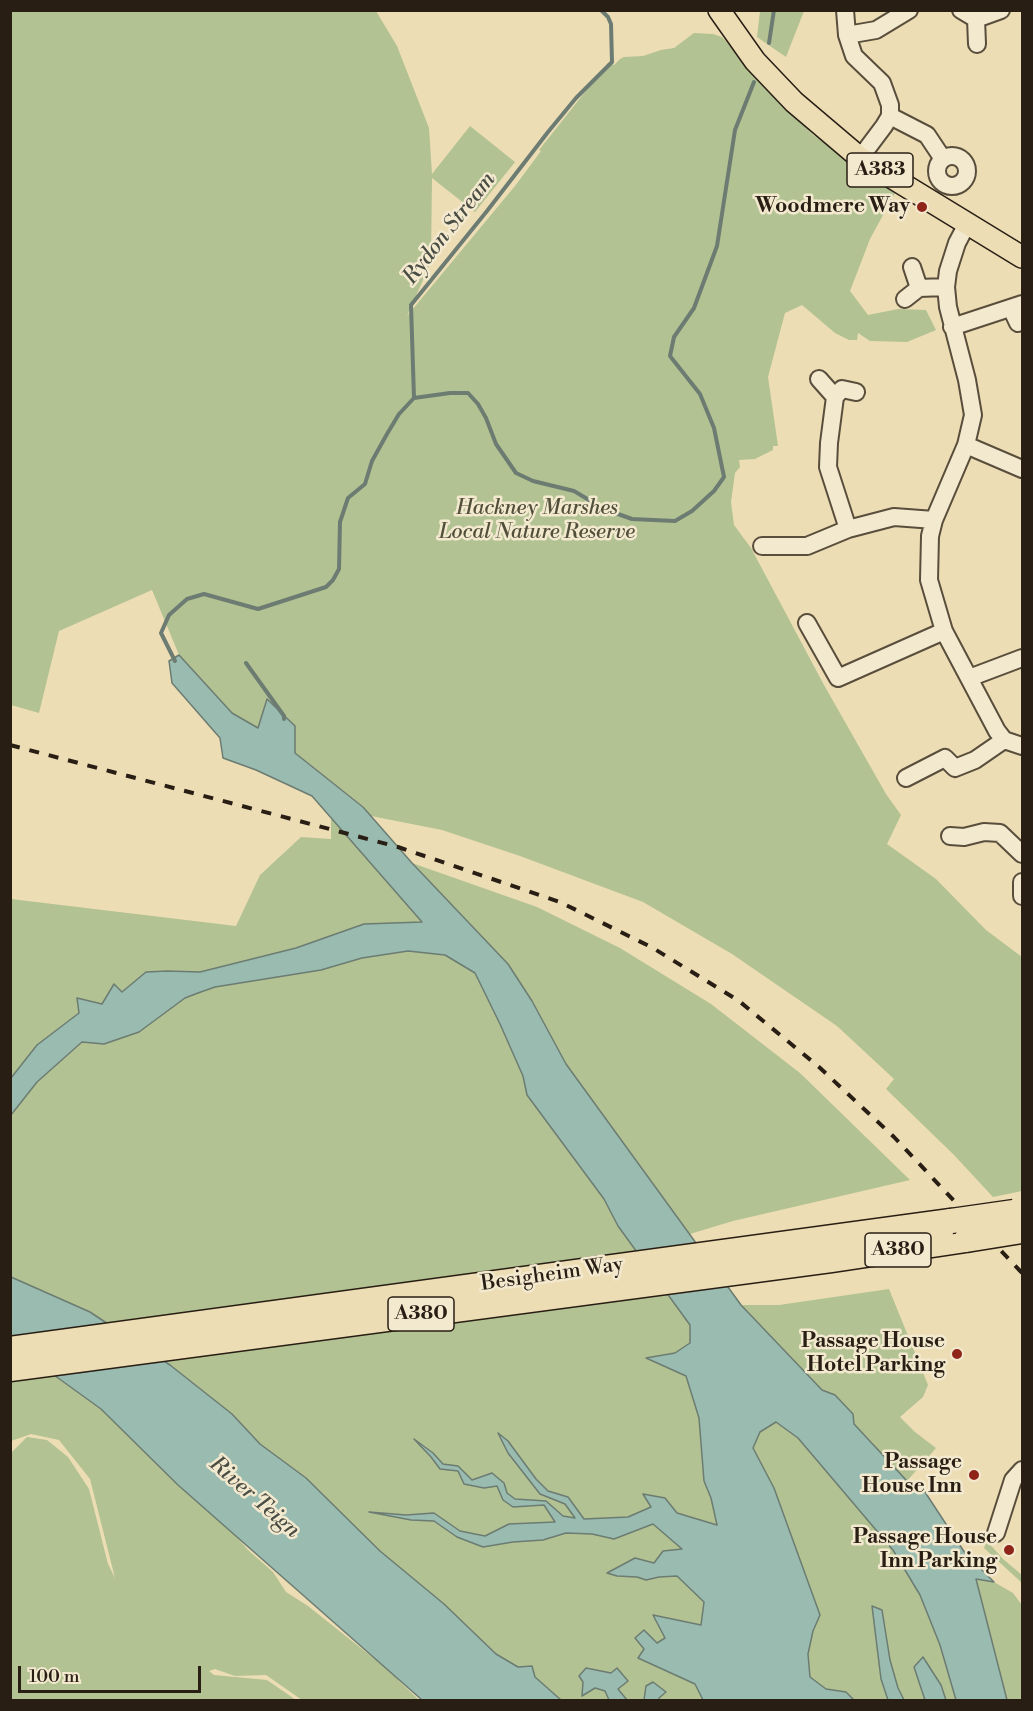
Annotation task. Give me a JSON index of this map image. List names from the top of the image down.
{
  "streets": {
    "highway": ["A380", "Besigheim Way"],
    "main road": ["A383"]
  },
  "water": ["Rydon Stream", "River Teign"],
  "parks": ["Hackney Marshes Local Nature Reserve"],
  "places": [
    "Woodmere Way",
    "Passage House Hotel Parking",
    "Passage House Inn",
    "Passage House Inn Parking"
  ],
  "scale_bar": "100 m"
}
